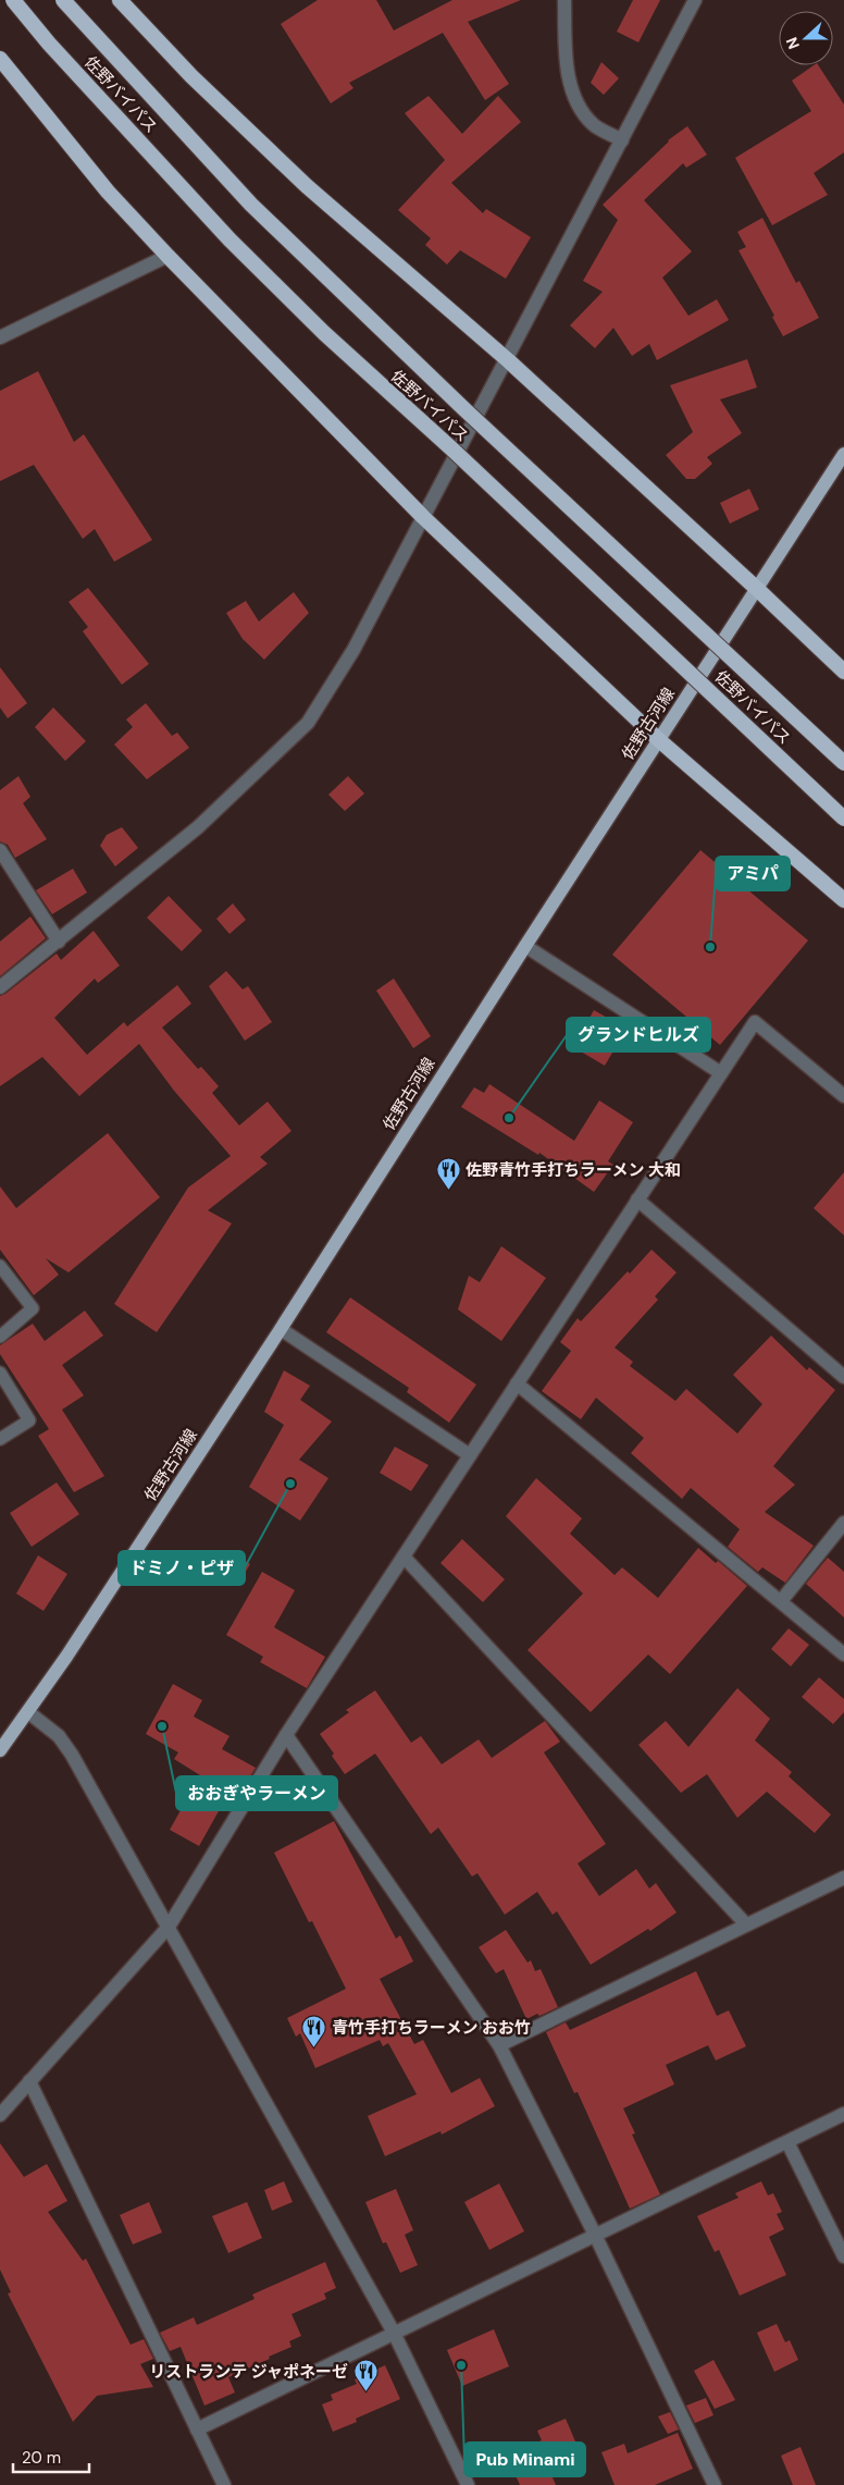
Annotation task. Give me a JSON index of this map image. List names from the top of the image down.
{
  "streets": {
    "highway": ["佐野バイパス"],
    "main road": ["佐野古河線"]
  },
  "places": {
    "other": [
      "アミパ",
      "グランドヒルズ",
      "ドミノ・ピザ",
      "おおぎやラーメン",
      "Pub Minami"
    ],
    "restaurant": ["佐野青竹手打ちラーメン 大和", "青竹手打ちラーメン おお竹", "リストランテ ジャポネーゼ"]
  },
  "scale_bar": "20 m",
  "north": "left"
}
